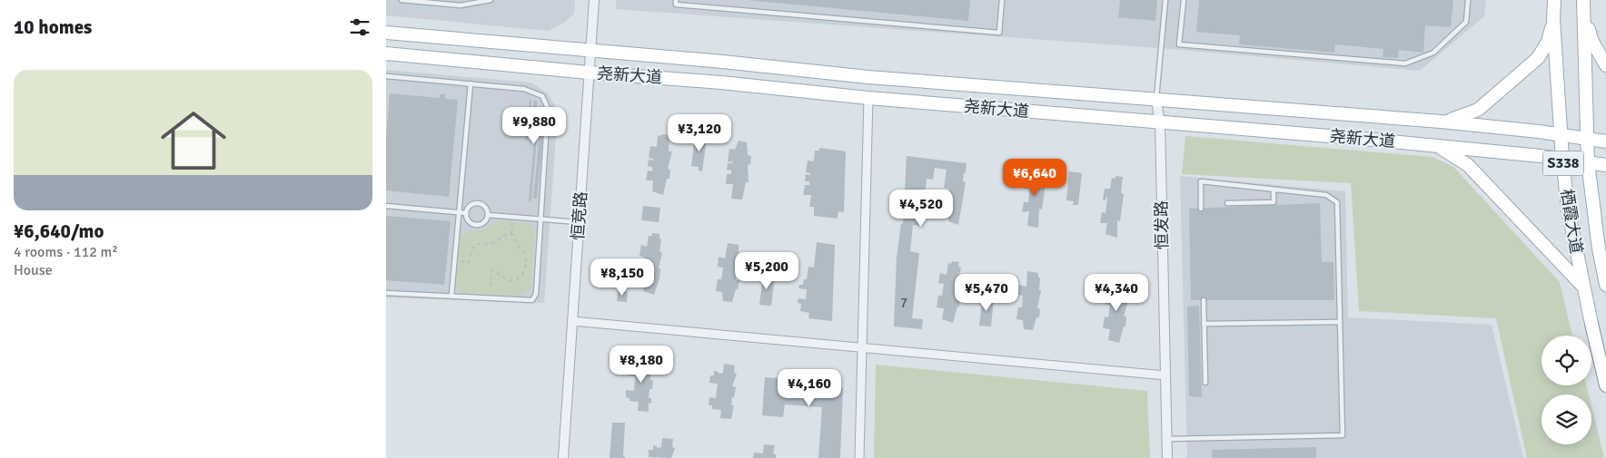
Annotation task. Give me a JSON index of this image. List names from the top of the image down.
{
  "streets": {
    "main road": ["尧新大道", "S338", "栖霞大道"],
    "street": ["恒竞路", "恒发路"]
  },
  "crossings": [
    ["尧新大道", "恒竞路"],
    ["尧新大道", "栖霞大道"],
    ["尧新大道", "恒发路"]
  ],
  "house_numbers": ["7"],
  "page": {
    "heading": "10 homes",
    "list": [
      {
        "name": "¥6,640/mo",
        "note": "4 rooms · 112 m² · House"
      }
    ],
    "price": [
      "¥9,880",
      "¥3,120",
      "¥6,640",
      "¥4,520",
      "¥5,200",
      "¥8,150",
      "¥5,470",
      "¥4,340",
      "¥8,180",
      "¥4,160"
    ]
  }
}
